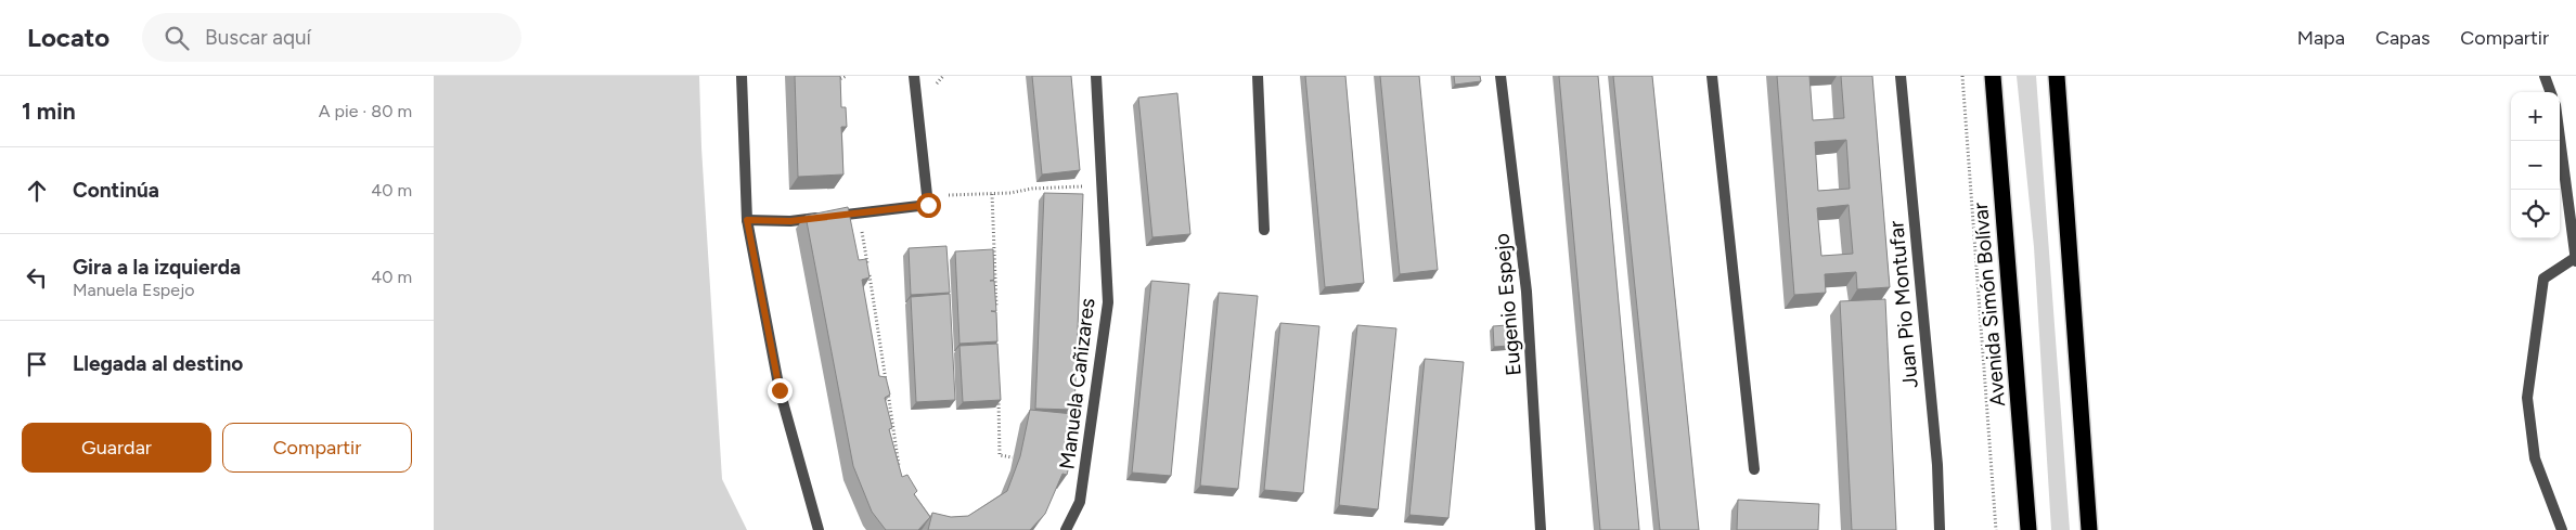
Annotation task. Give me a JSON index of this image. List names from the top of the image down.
{
  "streets": {
    "highway": ["Avenida Simón Bolívar"],
    "street": ["Eugenio Espejo", "Juan Pio Montufar", "Manuela Cañizares"]
  },
  "page": {
    "header": "Locato",
    "search": "Buscar aquí",
    "nav": ["Mapa", "Capas", "Compartir"],
    "heading": ["1 min", "A pie · 80 m"],
    "map_buttons": ["+", "−"],
    "list": [
      ["Continúa", "40 m"],
      ["Gira a la izquierda", "Manuela Espejo", "40 m"],
      "Llegada al destino"
    ],
    "buttons": ["Guardar", "Compartir"]
  }
}
